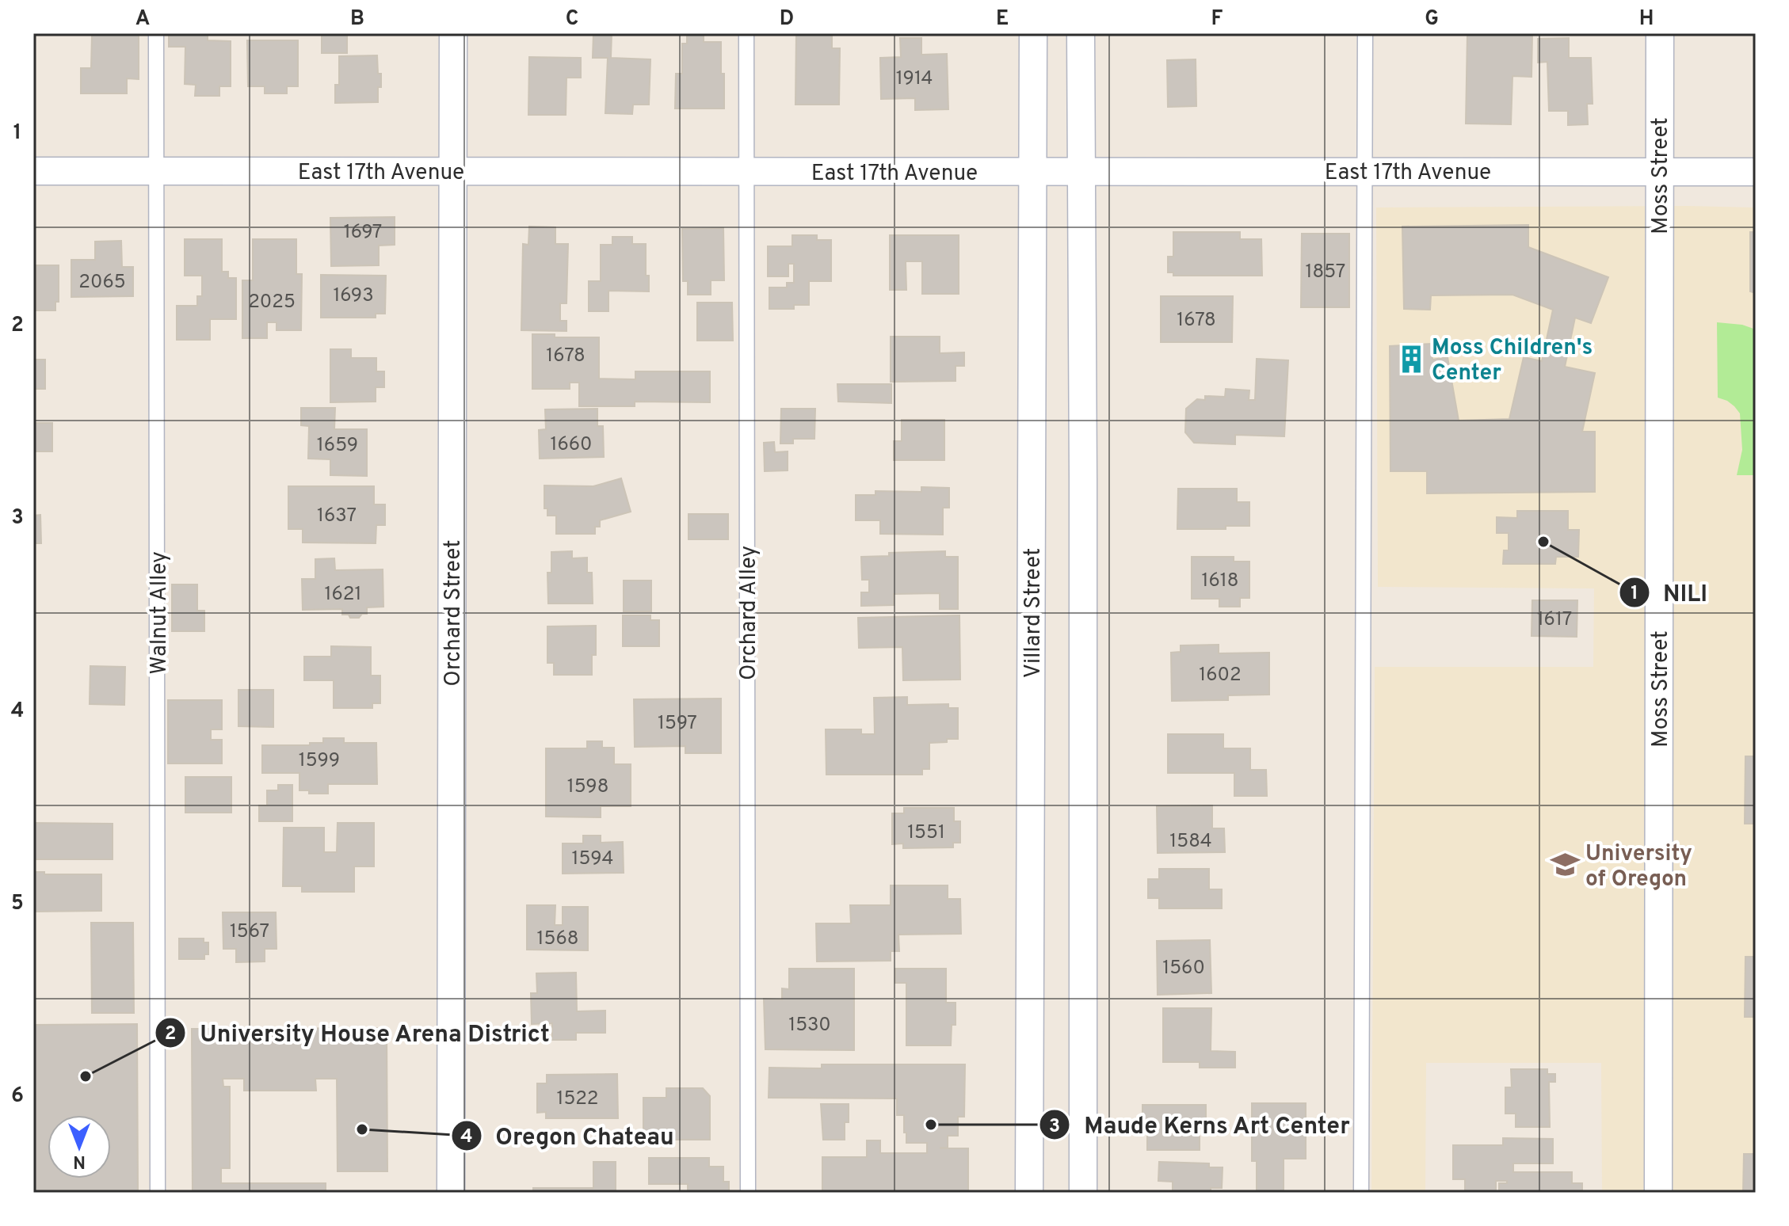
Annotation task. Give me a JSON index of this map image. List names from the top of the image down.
{
  "streets": {
    "street": [
      "East 17th Avenue",
      "Moss Street",
      "Orchard Street",
      "Villard Street"
    ],
    "lane": ["Walnut Alley", "Orchard Alley"]
  },
  "crossings": [
    ["East 17th Avenue", "Moss Street"],
    ["East 17th Avenue", "Walnut Alley"],
    ["East 17th Avenue", "Orchard Street"],
    ["East 17th Avenue", "Orchard Alley"],
    ["East 17th Avenue", "Villard Street"]
  ],
  "places": {
    "building": ["Moss Children's Center"],
    "other": [
      "NILI",
      "University House Arena District",
      "Maude Kerns Art Center",
      "Oregon Chateau"
    ],
    "school or university": ["University of Oregon"]
  },
  "house_numbers": [
    "1914",
    "1697",
    "1857",
    "2065",
    "1693",
    "2025",
    "1678",
    "1678",
    "1660",
    "1659",
    "1637",
    "1618",
    "1621",
    "1617",
    "1602",
    "1597",
    "1599",
    "1598",
    "1551",
    "1584",
    "1594",
    "1567",
    "1568",
    "1560",
    "1530",
    "1522"
  ],
  "north": "bottom",
  "grid": {
    "columns": [
      "A",
      "B",
      "C",
      "D",
      "E",
      "F",
      "G",
      "H"
    ],
    "rows": [
      "1",
      "2",
      "3",
      "4",
      "5",
      "6"
    ]
  }
}
